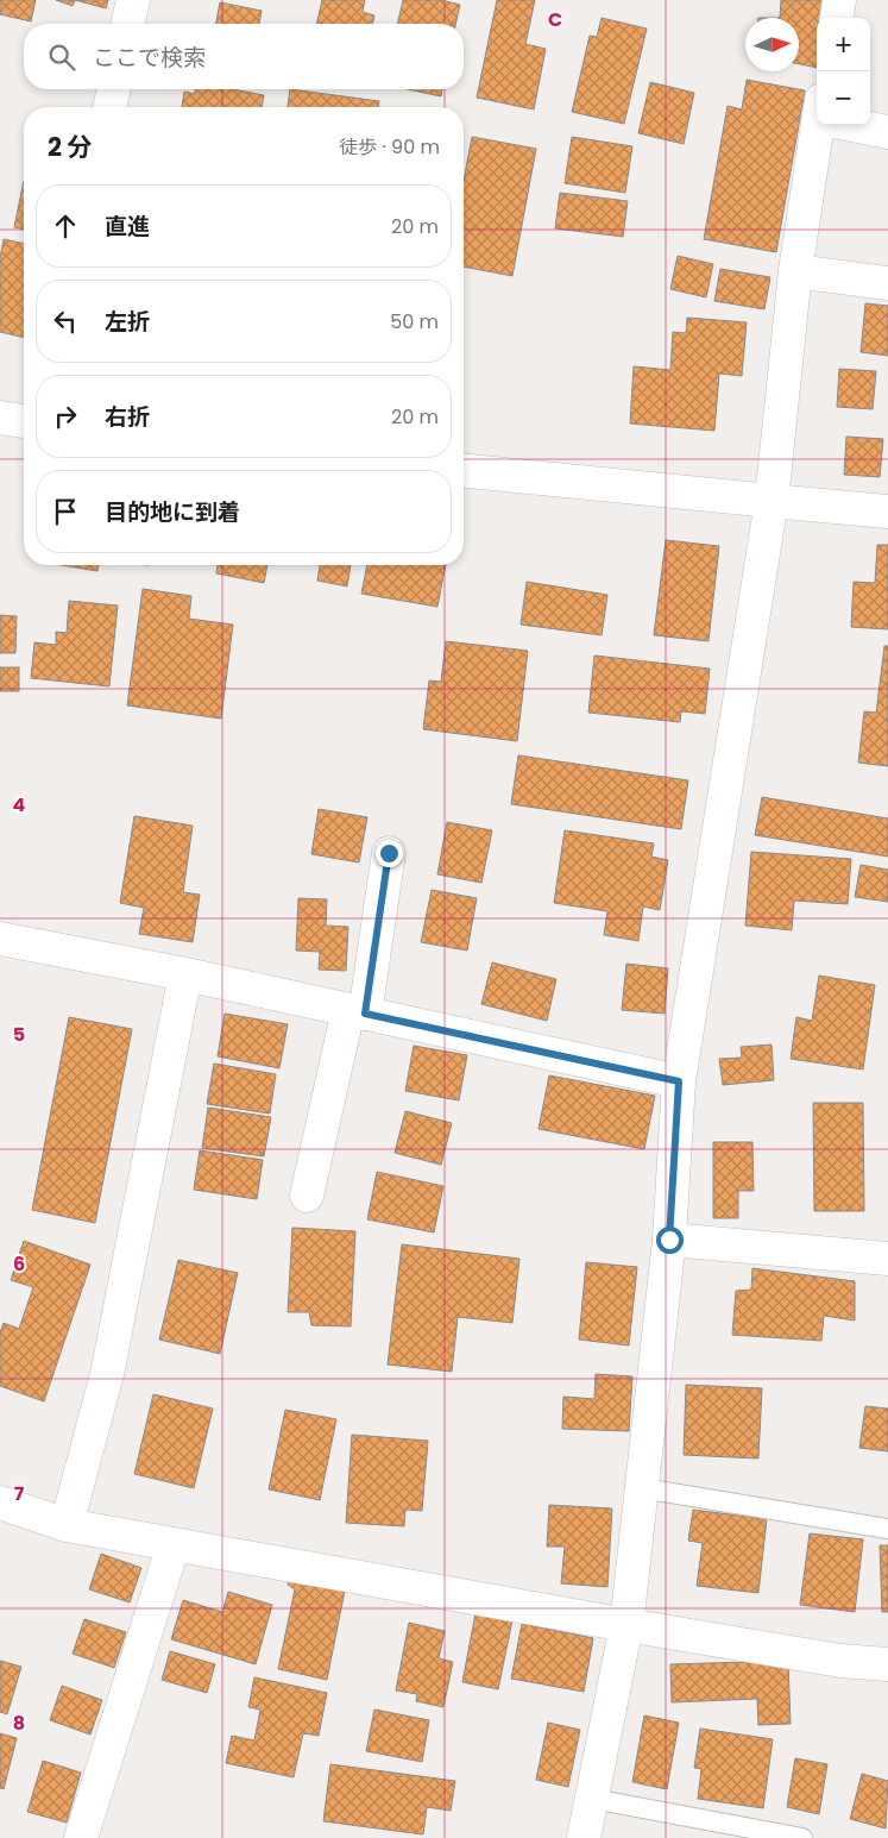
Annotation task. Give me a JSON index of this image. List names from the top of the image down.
{
  "north": "right",
  "page": {
    "map_buttons": ["+", "−"],
    "search": "ここで検索",
    "heading": ["2 分", "徒歩 · 90 m"],
    "list": [
      ["直進", "20 m"],
      ["左折", "50 m"],
      ["右折", "20 m"],
      "目的地に到着"
    ]
  },
  "grid": {
    "columns": ["C"],
    "rows": [
      "4",
      "5",
      "6",
      "7",
      "8"
    ]
  }
}
